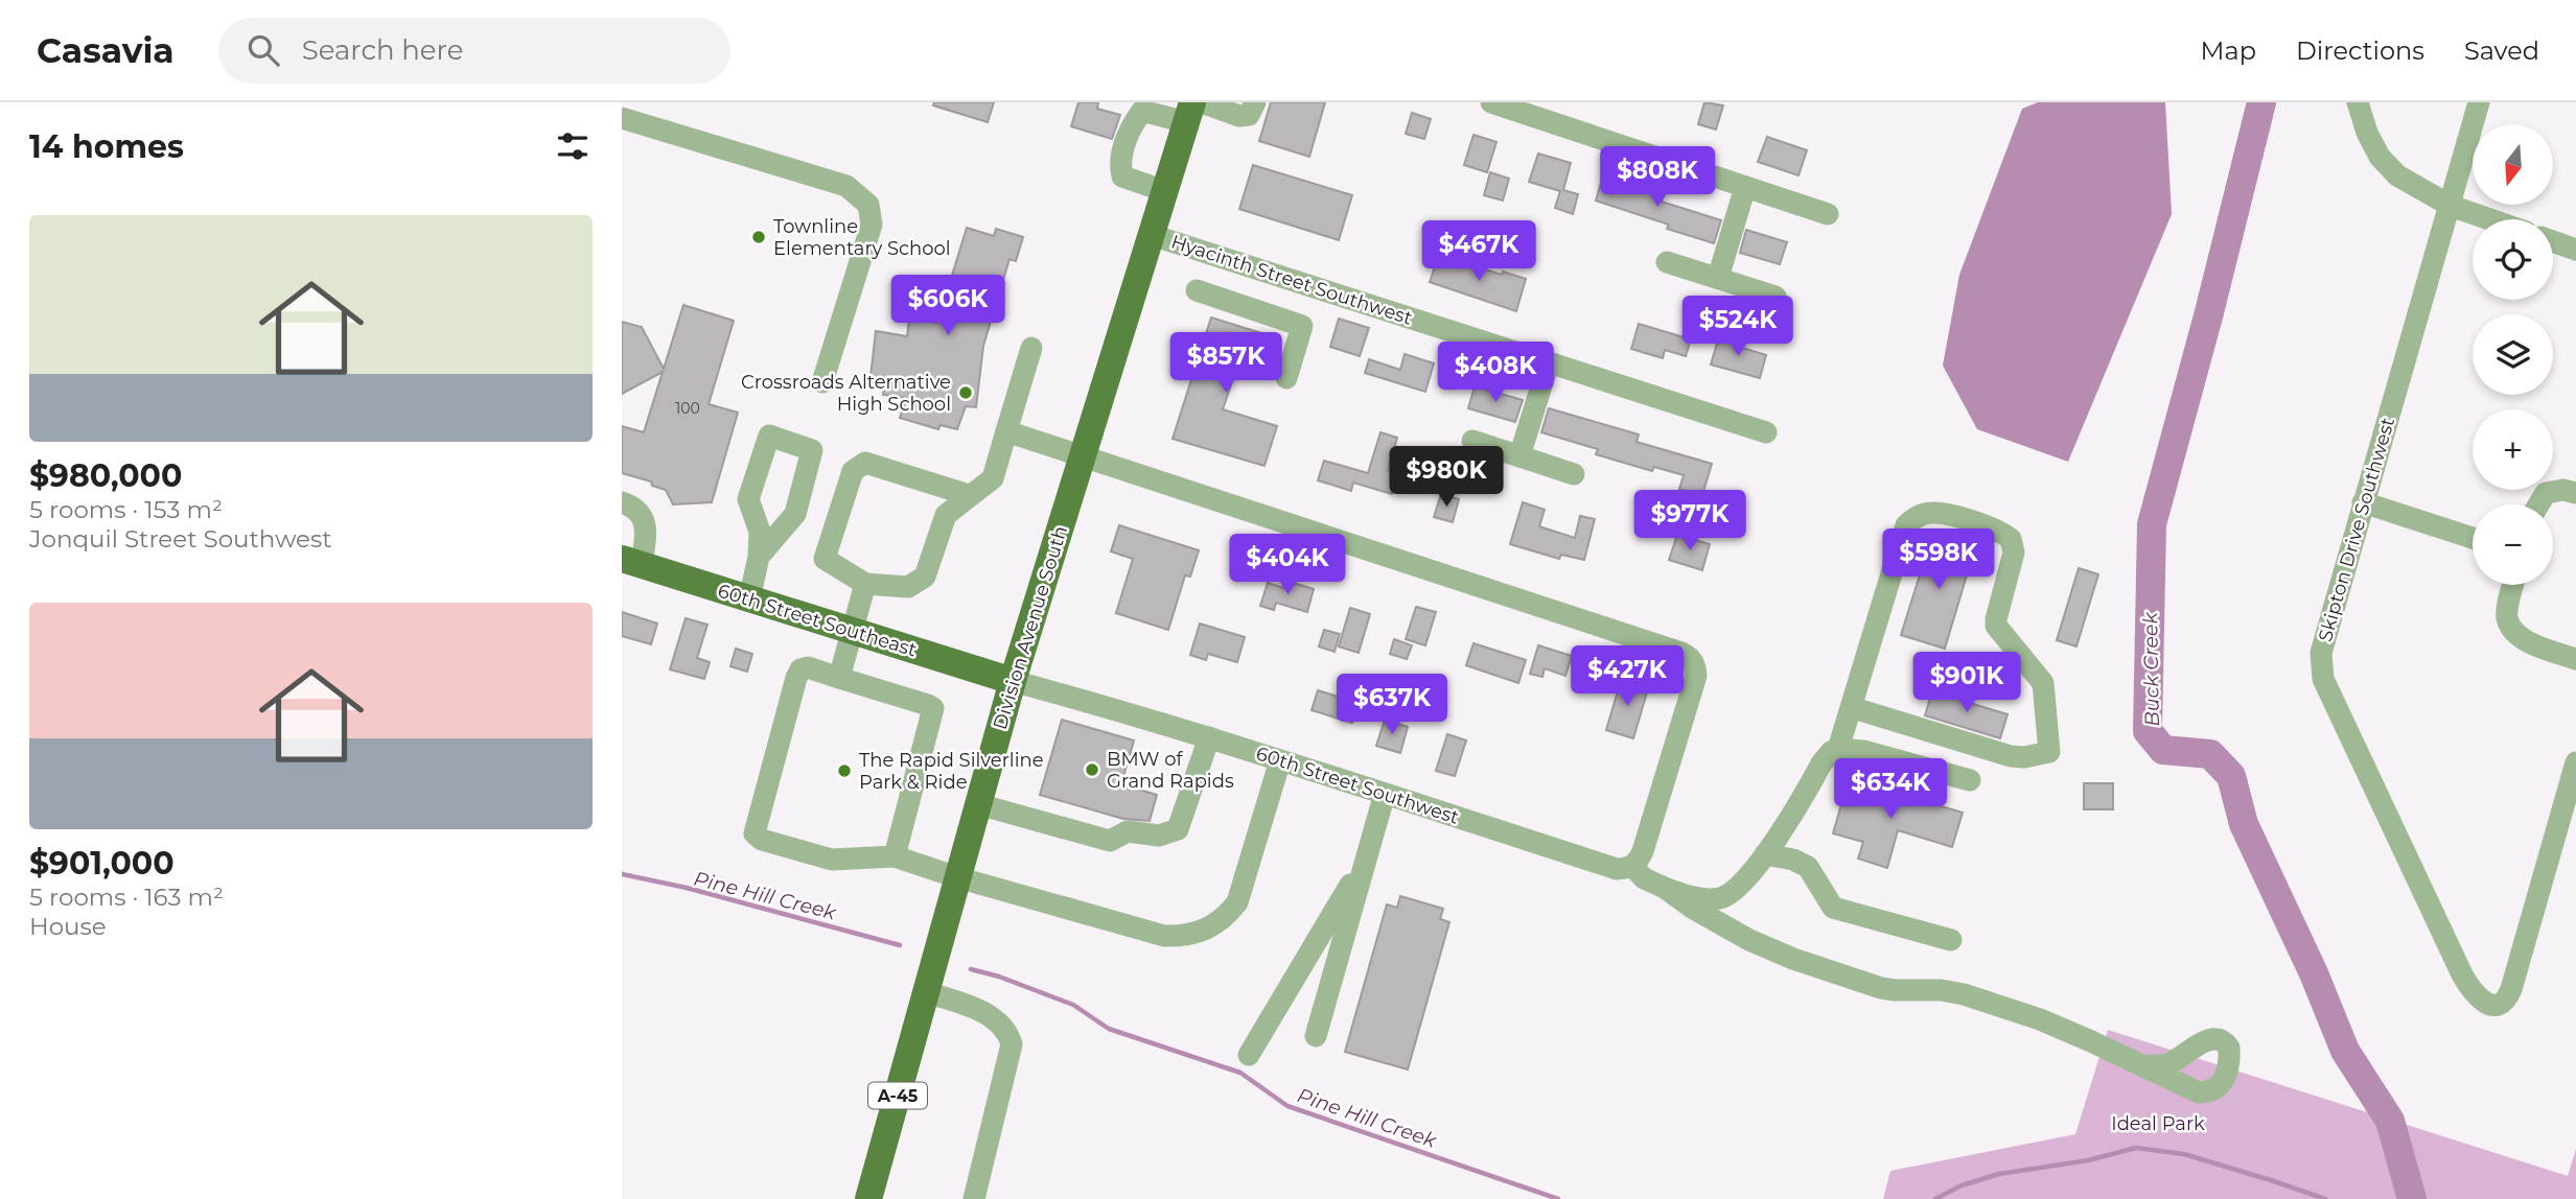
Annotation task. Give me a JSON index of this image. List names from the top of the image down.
{
  "streets": {
    "main road": ["60th Street Southeast", "Division Avenue South", "A-45"],
    "street": ["Hyacinth Street Southwest", "Skipton Drive Southwest", "60th Street Southwest"]
  },
  "crossings": [
    ["Hyacinth Street Southwest", "Division Avenue South"],
    ["60th Street Southeast", "Division Avenue South"],
    ["60th Street Southeast", "60th Street Southwest"],
    ["Division Avenue South", "60th Street Southwest"]
  ],
  "water": ["Buck Creek", "Pine Hill Creek"],
  "parks": ["Ideal Park"],
  "places": [
    "Townline Elementary School",
    "Crossroads Alternative High School",
    "BMW of Grand Rapids",
    "The Rapid Silverline Park & Ride"
  ],
  "house_numbers": ["100"],
  "north": "bottom",
  "page": {
    "header": "Casavia",
    "search": "Search here",
    "nav": ["Map", "Directions", "Saved"],
    "heading": "14 homes",
    "map_buttons": ["+", "−"],
    "price": [
      "$808K",
      "$467K",
      "$606K",
      "$524K",
      "$857K",
      "$408K",
      "$980K",
      "$977K",
      "$598K",
      "$404K",
      "$427K",
      "$901K",
      "$637K",
      "$634K"
    ],
    "list": [
      {
        "name": "$980,000",
        "note": "5 rooms · 153 m² · Jonquil Street Southwest"
      },
      {
        "name": "$901,000",
        "note": "5 rooms · 163 m² · House"
      }
    ]
  }
}
